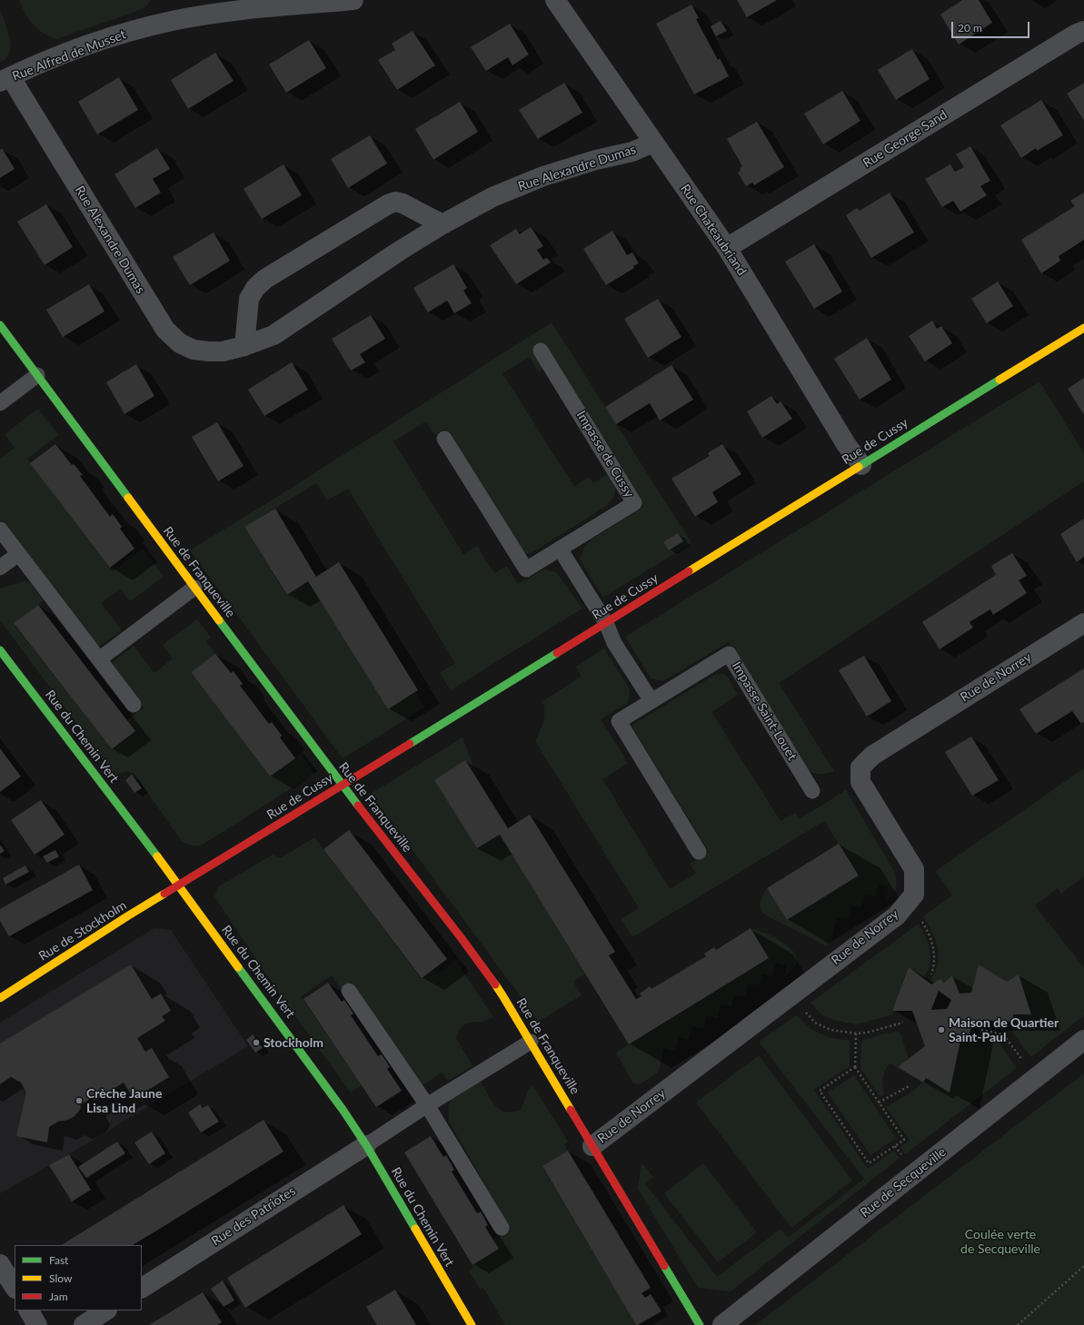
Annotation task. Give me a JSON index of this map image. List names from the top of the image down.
{
  "streets": {
    "street": [
      "Rue Alfred de Musset",
      "Rue George Sand",
      "Rue Alexandre Dumas",
      "Rue Chateaubriand",
      "Rue de Cussy",
      "Rue de Franqueville",
      "Rue de Norrey",
      "Rue du Chemin Vert",
      "Rue de Stockholm",
      "Rue de Secqueville",
      "Rue des Patriotes"
    ],
    "lane": ["Impasse de Cussy", "Impasse Saint-Louet"]
  },
  "crossings": [
    ["Rue Alfred de Musset", "Rue Alexandre Dumas"],
    ["Rue George Sand", "Rue Chateaubriand"],
    ["Rue Alexandre Dumas", "Rue Chateaubriand"],
    ["Rue Chateaubriand", "Rue de Cussy"],
    ["Rue de Cussy", "Rue de Franqueville"],
    ["Rue de Cussy", "Rue du Chemin Vert"],
    ["Rue de Cussy", "Rue de Stockholm"],
    ["Rue de Franqueville", "Rue de Norrey"],
    ["Rue du Chemin Vert", "Rue de Stockholm"],
    ["Rue du Chemin Vert", "Rue des Patriotes"]
  ],
  "parks": ["Coulée verte de Secqueville"],
  "places": ["Maison de Quartier Saint-Paul", "Stockholm", "Crèche Jaune Lisa Lind"],
  "legend": ["Fast", "Slow", "Jam"],
  "scale_bar": "20 m"
}
